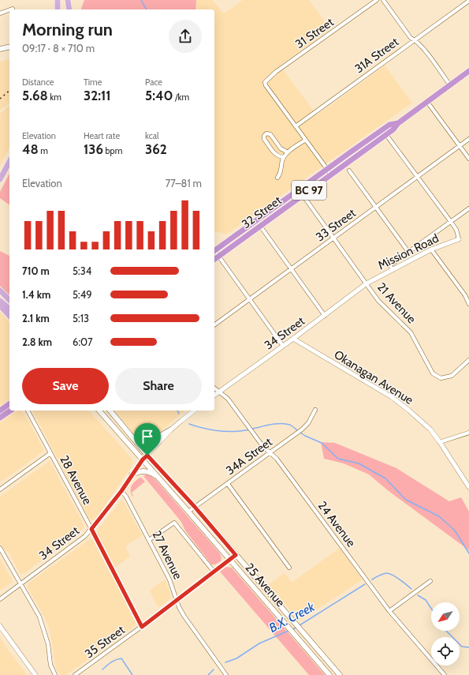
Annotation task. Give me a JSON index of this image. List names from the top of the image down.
{
  "streets": {
    "highway": ["BC 97", "32 Street"],
    "main road": ["25 Avenue"],
    "street": [
      "31 Street",
      "31A Street",
      "33 Street",
      "Mission Road",
      "21 Avenue",
      "34 Street",
      "Okanagan Avenue",
      "34A Street",
      "28 Avenue",
      "24 Avenue",
      "27 Avenue",
      "35 Street"
    ]
  },
  "crossings": [
    ["31 Street", "31A Street"],
    ["32 Street", "21 Avenue"],
    ["33 Street", "21 Avenue"],
    ["Mission Road", "21 Avenue"],
    ["Mission Road", "34 Street"],
    ["21 Avenue", "34 Street"],
    ["34 Street", "Okanagan Avenue"],
    ["34 Street", "28 Avenue"],
    ["34 Street", "24 Avenue"],
    ["34 Street", "27 Avenue"],
    ["34 Street", "25 Avenue"],
    ["34A Street", "24 Avenue"],
    ["34A Street", "25 Avenue"],
    ["28 Avenue", "35 Street"],
    ["27 Avenue", "35 Street"],
    ["25 Avenue", "35 Street"]
  ],
  "water": ["B.X. Creek"],
  "north": "bottom left",
  "page": {
    "heading": ["Morning run", "09:17 · 8 × 710 m"],
    "stats": [
      ["Distance", "5.68 km"],
      ["Time", "32:11"],
      ["Pace", "5:40 /km"],
      ["Elevation", "48 m"],
      ["Heart rate", "136 bpm"],
      ["kcal", "362"]
    ],
    "chart": ["Elevation", "77–81 m"],
    "list": [
      {
        "name": "710 m",
        "note": "5:34"
      },
      {
        "name": "1.4 km",
        "note": "5:49"
      },
      {
        "name": "2.1 km",
        "note": "5:13"
      },
      {
        "name": "2.8 km",
        "note": "6:07"
      }
    ],
    "buttons": ["Save", "Share"]
  }
}
